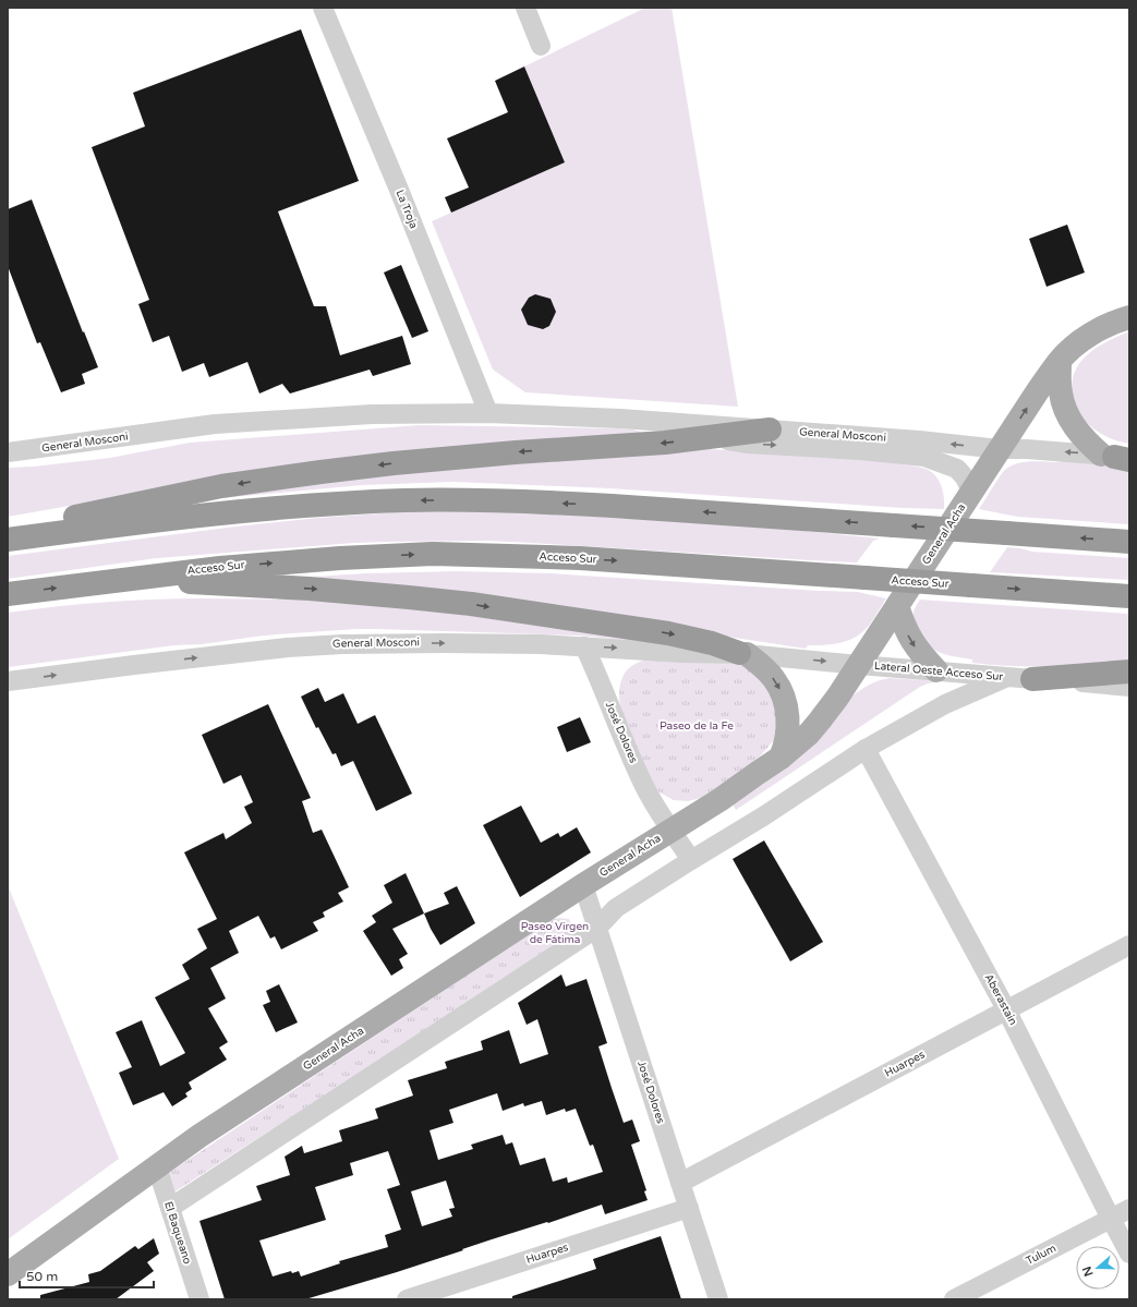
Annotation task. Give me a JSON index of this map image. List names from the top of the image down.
{
  "streets": {
    "highway": ["Acceso Sur"],
    "main road": ["General Acha"],
    "street": [
      "La Troja",
      "General Mosconi",
      "Lateral Oeste Acceso Sur",
      "José Dolores",
      "Aberastain",
      "Huarpes",
      "El Baqueano",
      "Tulum"
    ]
  },
  "crossings": [
    ["La Troja", "General Mosconi"],
    ["General Mosconi", "General Acha"],
    ["General Mosconi", "Lateral Oeste Acceso Sur"],
    ["General Mosconi", "José Dolores"],
    ["General Acha", "Lateral Oeste Acceso Sur"],
    ["General Acha", "José Dolores"],
    ["General Acha", "El Baqueano"],
    ["José Dolores", "Huarpes"],
    ["Aberastain", "Huarpes"],
    ["Aberastain", "Tulum"]
  ],
  "parks": ["Paseo de la Fe", "Paseo Virgen de Fátima"],
  "scale_bar": "50 m",
  "north": "left"
}
